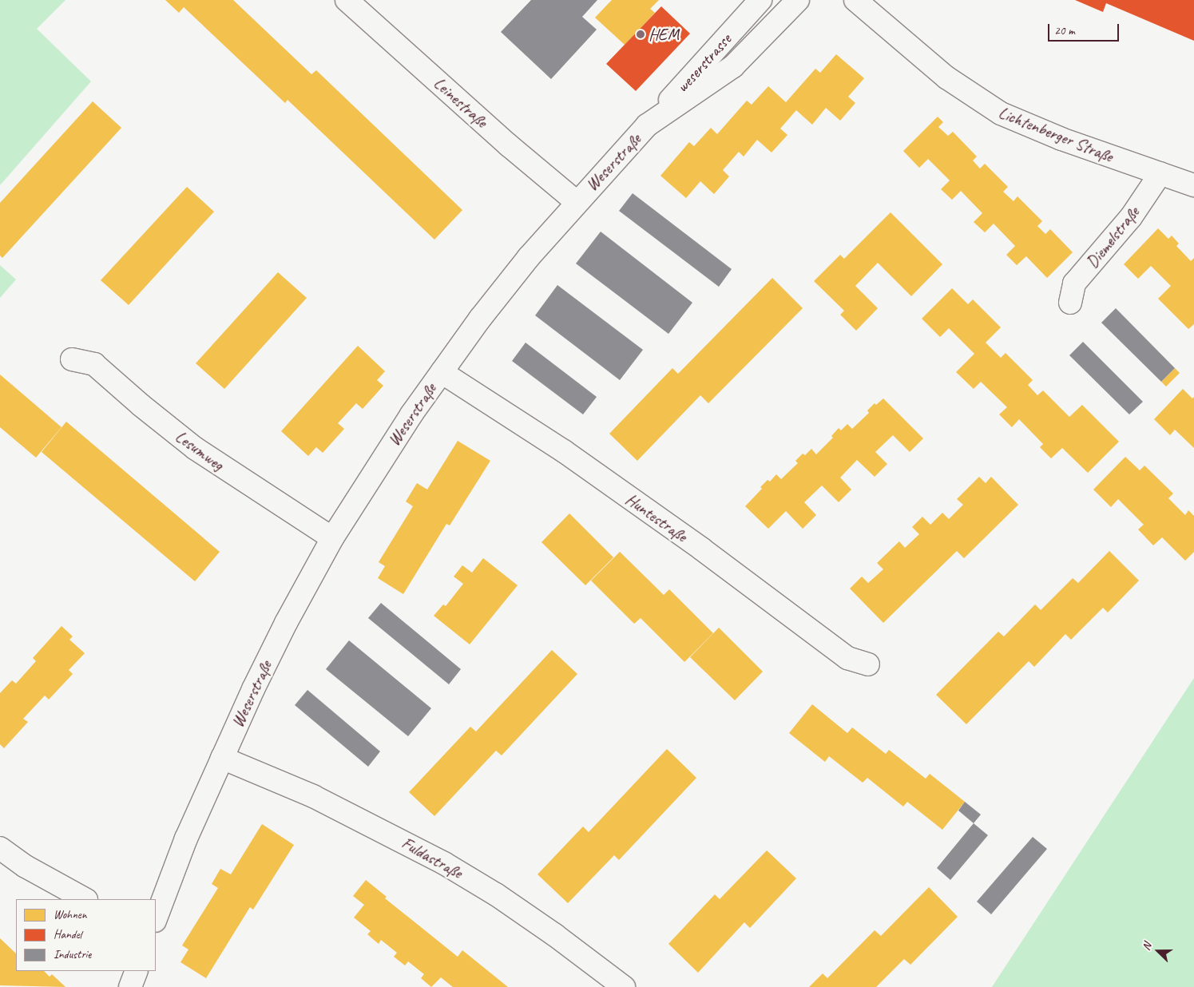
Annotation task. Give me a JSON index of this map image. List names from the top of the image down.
{
  "streets": {
    "street": [
      "weserstrasse",
      "Leinestraße",
      "Lichtenberger Straße",
      "Weserstraße",
      "Diemelstraße",
      "Lesumweg",
      "Huntestraße",
      "Fuldastraße"
    ]
  },
  "crossings": [
    ["weserstrasse", "Weserstraße"],
    ["Leinestraße", "Weserstraße"],
    ["Lichtenberger Straße", "Diemelstraße"],
    ["Weserstraße", "Lesumweg"],
    ["Weserstraße", "Huntestraße"],
    ["Weserstraße", "Fuldastraße"]
  ],
  "places": ["HEM"],
  "legend": ["Wohnen", "Handel", "Industrie"],
  "scale_bar": "20 m",
  "north": "left"
}
